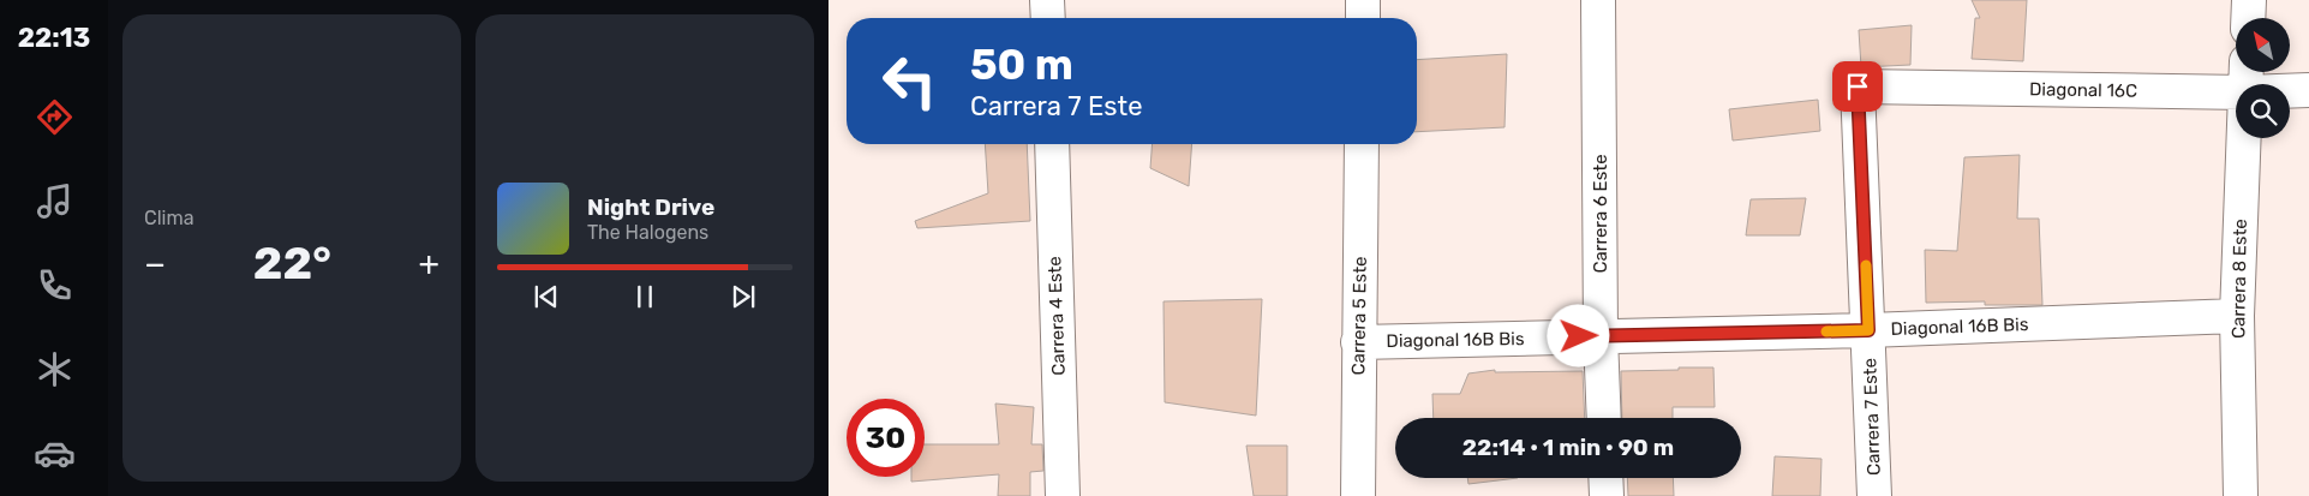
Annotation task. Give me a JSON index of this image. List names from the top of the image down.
{
  "streets": {
    "street": [
      "Diagonal 16C",
      "Carrera 6 Este",
      "Carrera 8 Este",
      "Carrera 4 Este",
      "Carrera 5 Este",
      "Diagonal 16B Bis",
      "Carrera 7 Este"
    ]
  },
  "crossings": [
    ["Diagonal 16C", "Carrera 8 Este"],
    ["Diagonal 16C", "Carrera 7 Este"],
    ["Carrera 6 Este", "Diagonal 16B Bis"],
    ["Carrera 8 Este", "Diagonal 16B Bis"],
    ["Carrera 5 Este", "Diagonal 16B Bis"],
    ["Diagonal 16B Bis", "Carrera 7 Este"]
  ],
  "north": "top left",
  "page": {
    "tabs": "22:13",
    "tile": "Clima",
    "turn": ["50 m", "Carrera 7 Este"],
    "song": ["Night Drive", "The Halogens"],
    "heat": ["−", "22°", "+"],
    "limit": "30",
    "trip": "22:14 · 1 min · 90 m"
  }
}
